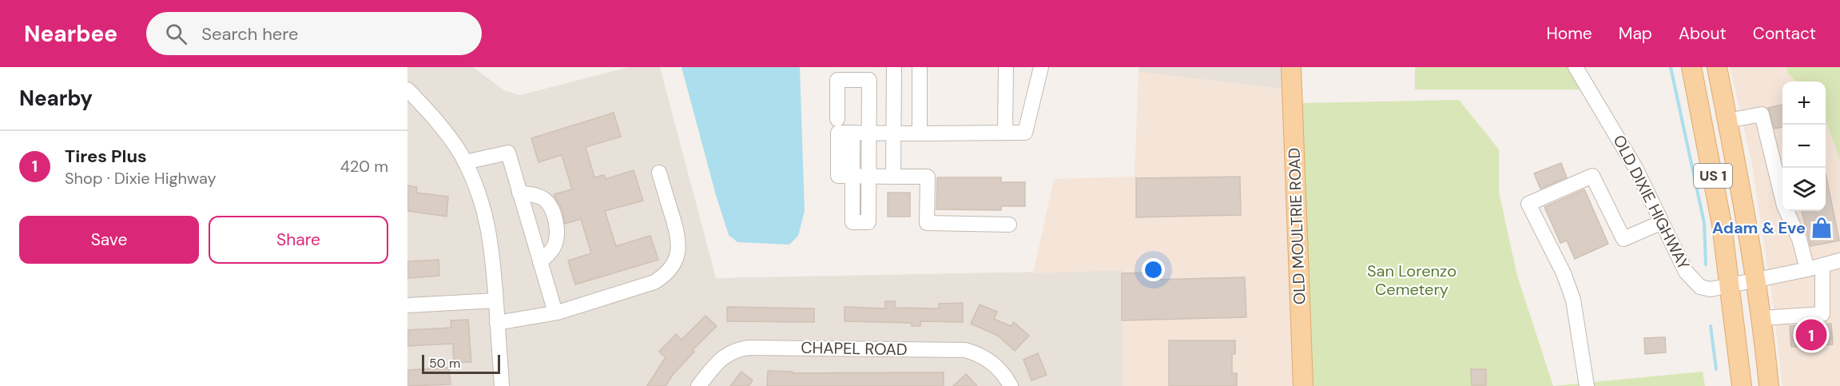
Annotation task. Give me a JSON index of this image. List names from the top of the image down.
{
  "streets": {
    "main road": ["US 1", "OLD MOULTRIE ROAD"],
    "street": ["OLD DIXIE HIGHWAY", "CHAPEL ROAD"]
  },
  "crossings": [
    ["US 1", "OLD DIXIE HIGHWAY"]
  ],
  "parks": ["San Lorenzo Cemetery"],
  "places": {
    "shop": ["Adam & Eve"]
  },
  "scale_bar": "50 m",
  "page": {
    "header": "Nearbee",
    "search": "Search here",
    "nav": [
      "Home",
      "Map",
      "About",
      "Contact"
    ],
    "heading": "Nearby",
    "map_buttons": ["+", "−"],
    "list": [
      {
        "mark": "1",
        "name": "Tires Plus",
        "note": "Shop · Dixie Highway",
        "value": "420 m"
      }
    ],
    "buttons": ["Save", "Share"],
    "pins": "1",
    "scale": "50 m"
  }
}
